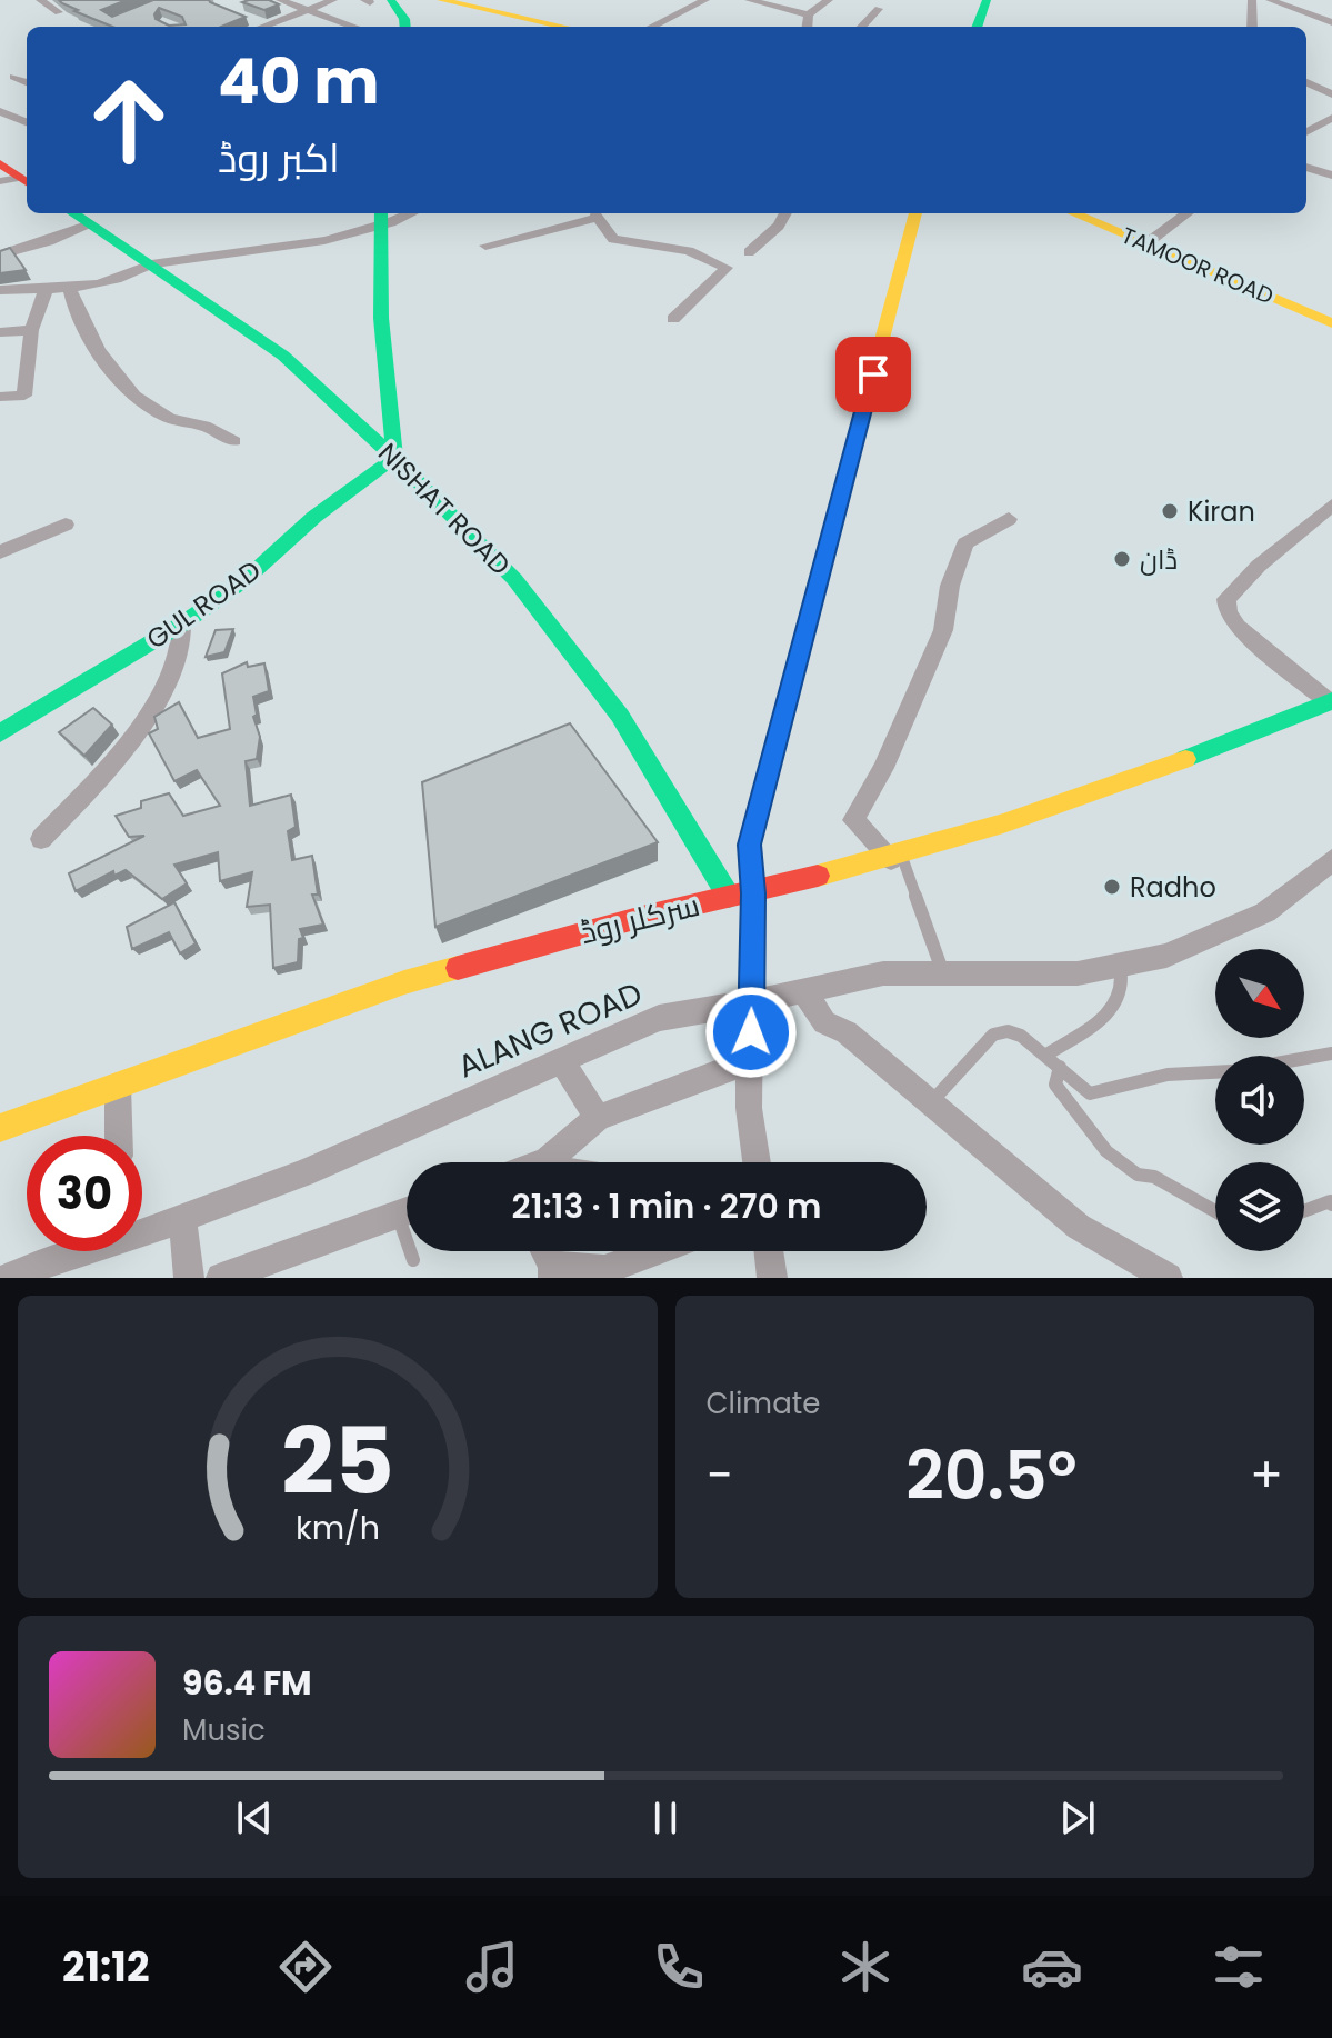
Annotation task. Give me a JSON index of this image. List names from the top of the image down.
{
  "streets": {
    "street": [
      "TAMOOR ROAD",
      "NISHAT ROAD",
      "GUL ROAD",
      "سرکلر روڈ",
      "ALANG ROAD"
    ]
  },
  "crossings": [
    ["NISHAT ROAD", "GUL ROAD"],
    ["NISHAT ROAD", "سرکلر روڈ"]
  ],
  "places": ["Kiran", "ڈان", "Radho"],
  "north": "bottom right",
  "page": {
    "turn": ["40 m", "اکبر روڈ"],
    "limit": "30",
    "trip": "21:13 · 1 min · 270 m",
    "tile": "Climate",
    "heat": ["−", "20.5°", "+"],
    "song": ["96.4 FM", "Music"],
    "tabs": "21:12",
    "gauge": ["25", "km/h"]
  }
}
